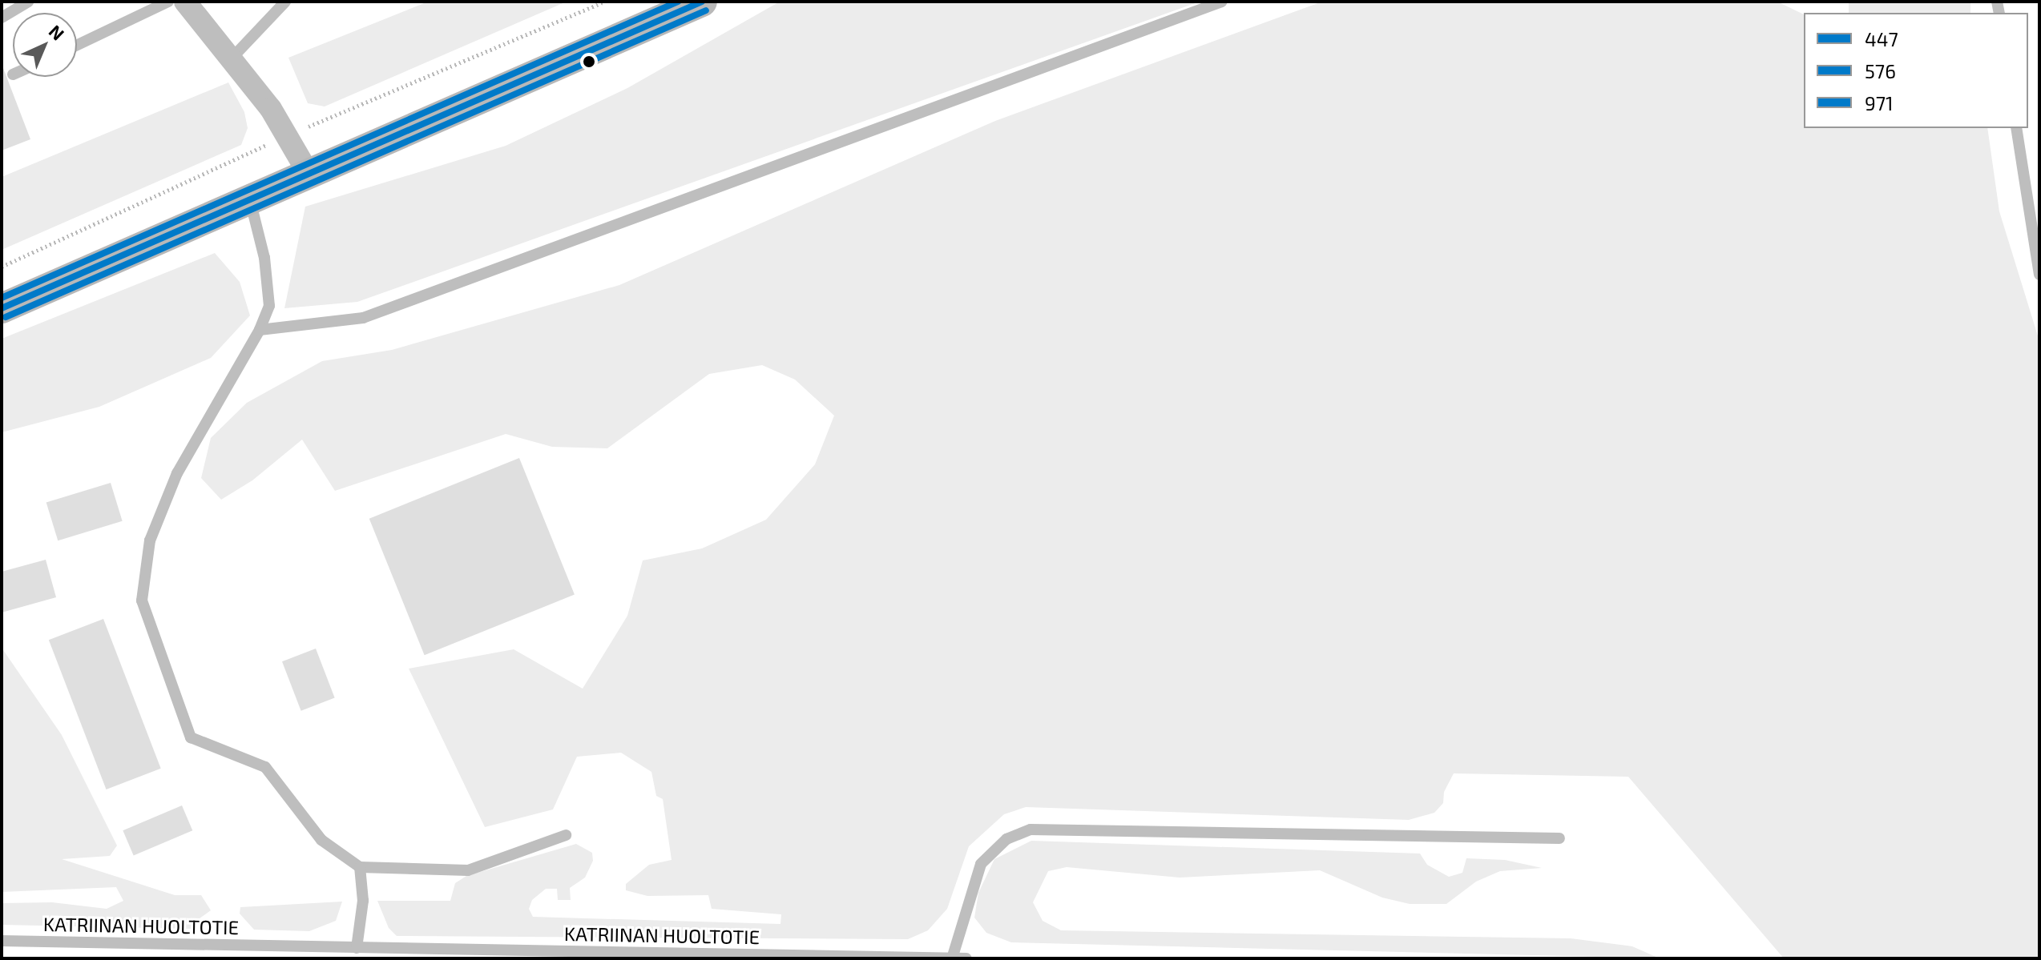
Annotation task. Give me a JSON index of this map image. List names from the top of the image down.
{
  "streets": {
    "lane": ["KATRIINAN HUOLTOTIE"]
  },
  "lines": ["transit line 447", "transit line 971", "transit line 576"],
  "legend": ["447", "576", "971"],
  "north": "top right"
}
